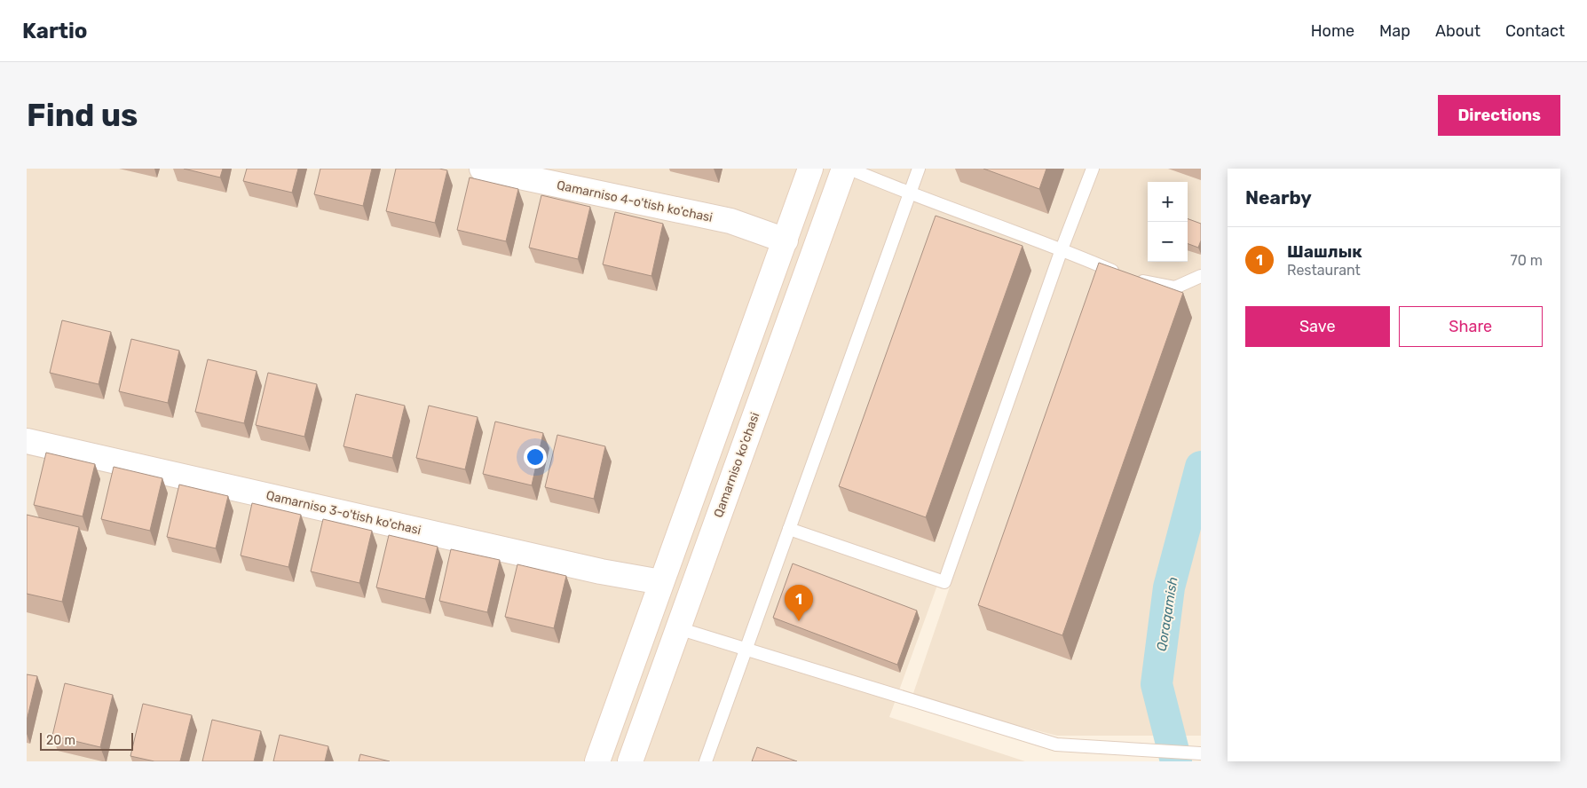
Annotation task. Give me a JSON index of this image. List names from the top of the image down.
{
  "streets": {
    "main road": ["Qamarniso 4-o'tish ko'chasi", "Qamarniso ko'chasi", "Qamarniso 3-o'tish ko'chasi"]
  },
  "water": ["Qoraqamish"],
  "scale_bar": "20 m",
  "page": {
    "header": "Kartio",
    "nav": [
      "Home",
      "Map",
      "About",
      "Contact"
    ],
    "buttons": [
      "Directions",
      ["Save", "Share"]
    ],
    "title": "Find us",
    "heading": "Nearby",
    "map_buttons": ["+", "−"],
    "list": [
      {
        "mark": "1",
        "name": "Шашлык",
        "note": "Restaurant",
        "value": "70 m"
      }
    ],
    "pins": "1",
    "scale": "20 m"
  }
}
